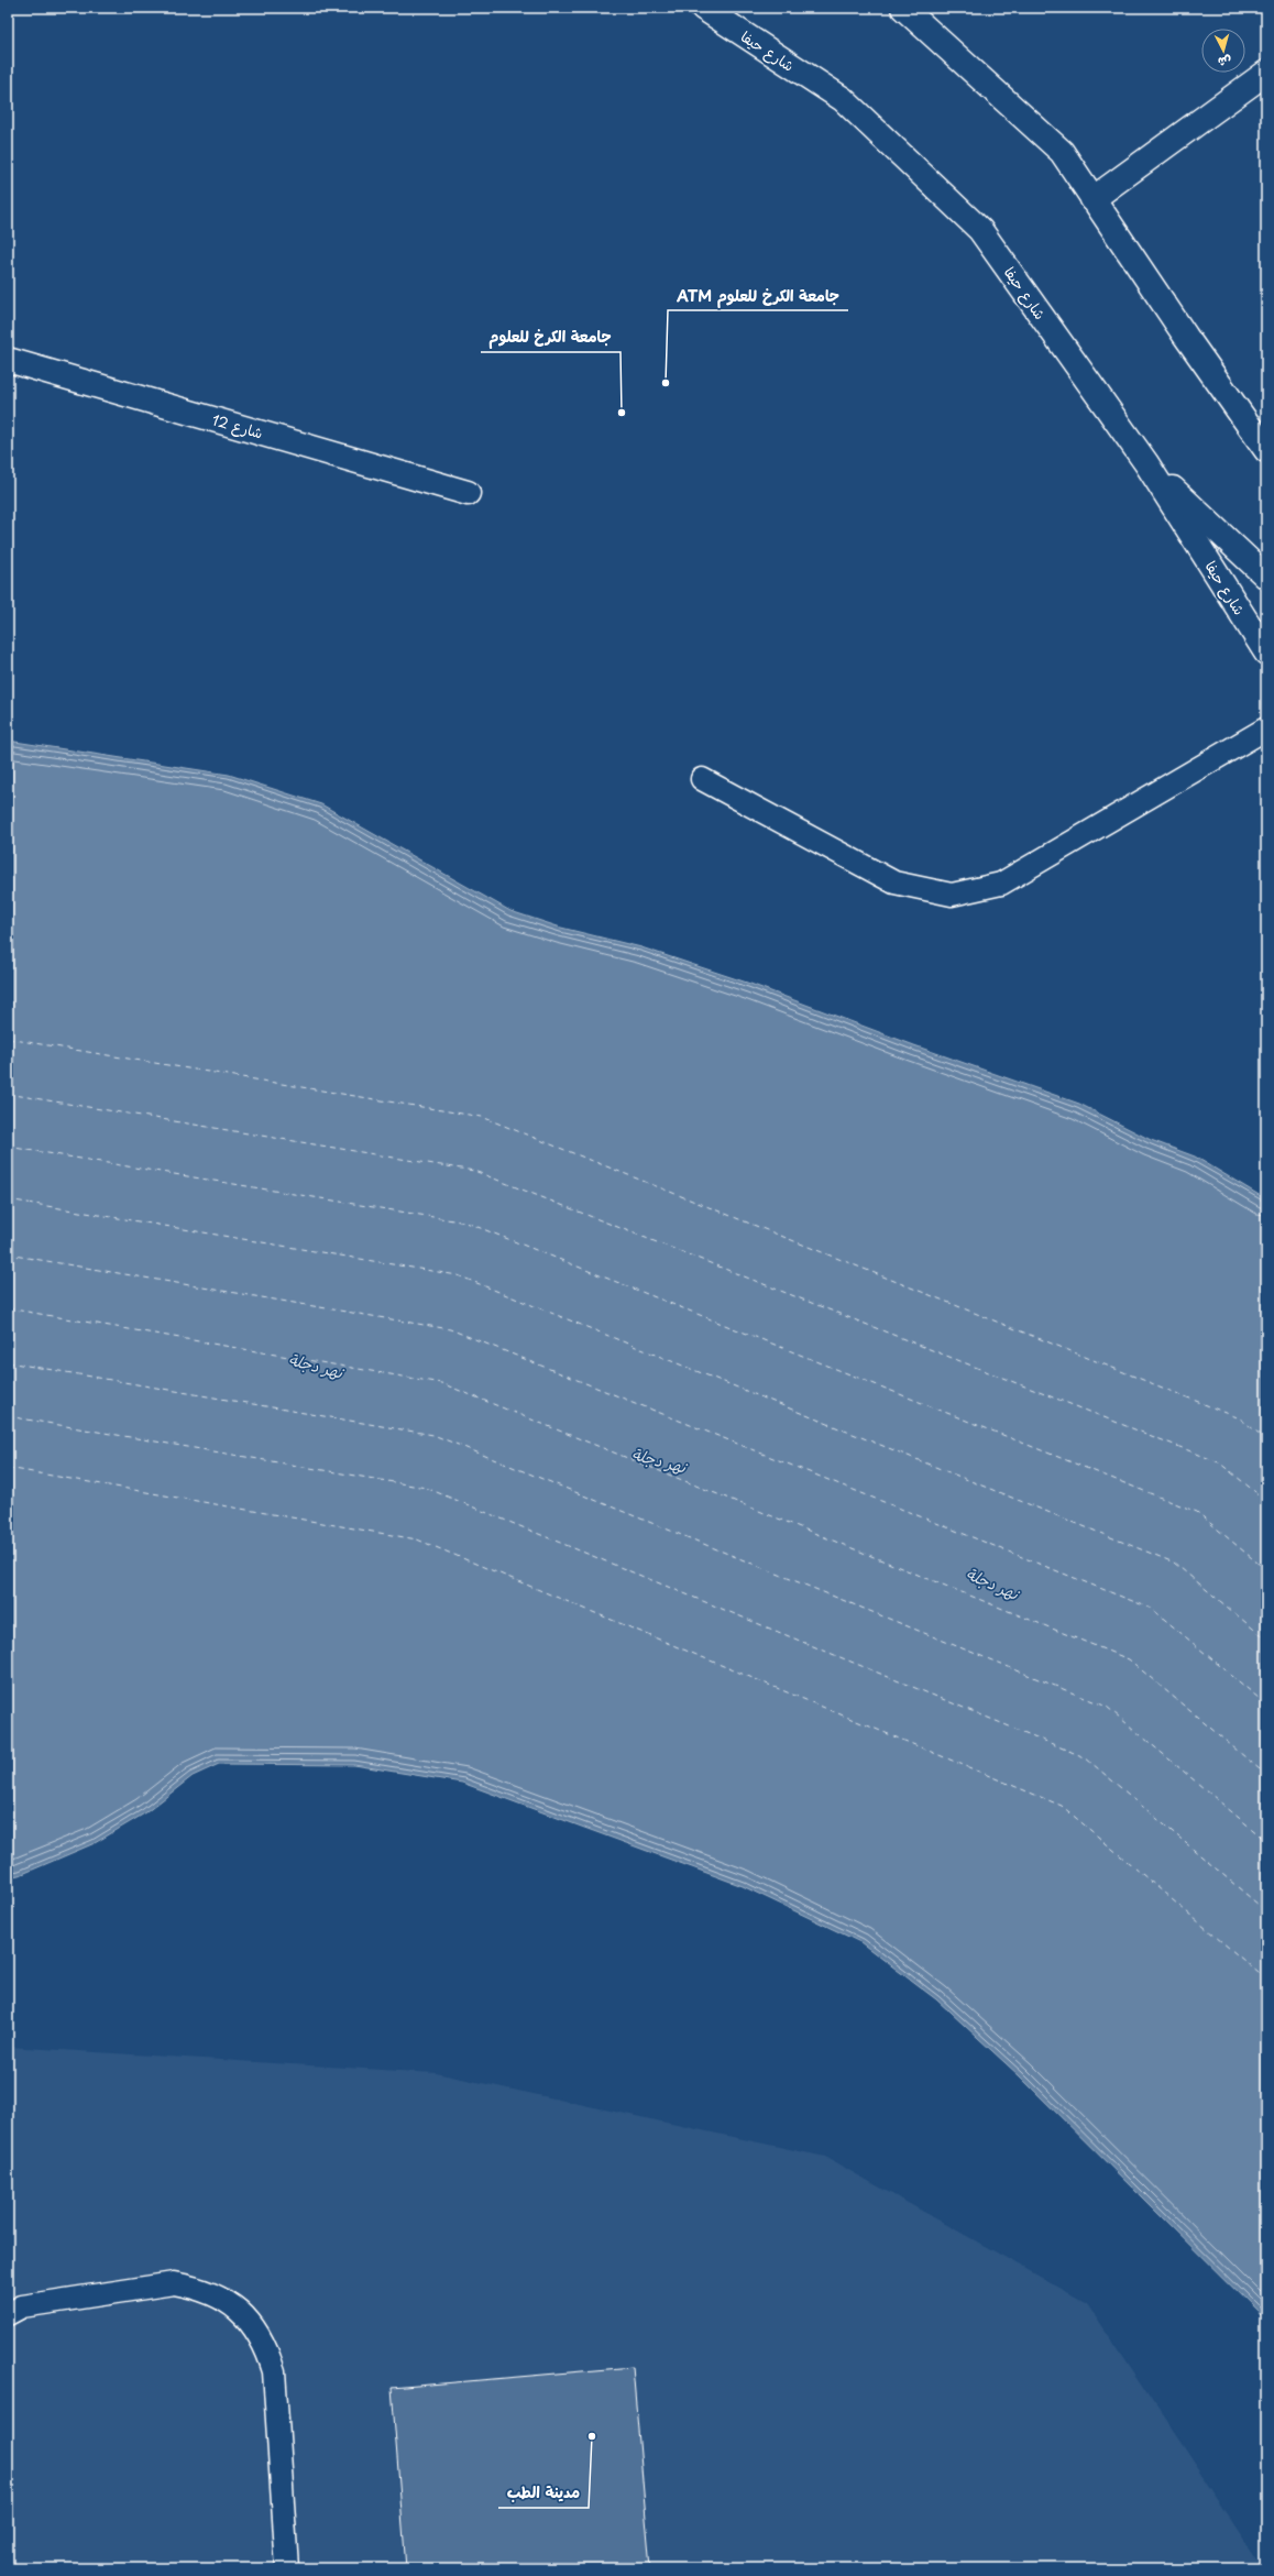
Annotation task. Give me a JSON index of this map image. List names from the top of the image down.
{
  "streets": {
    "main road": ["شارع حيفا", "شارع 12"]
  },
  "water": ["نهر دجلة"],
  "places": ["ATM جامعة الكرخ للعلوم", "جامعة الكرخ للعلوم", "مدينة الطب"],
  "north": "bottom"
}
